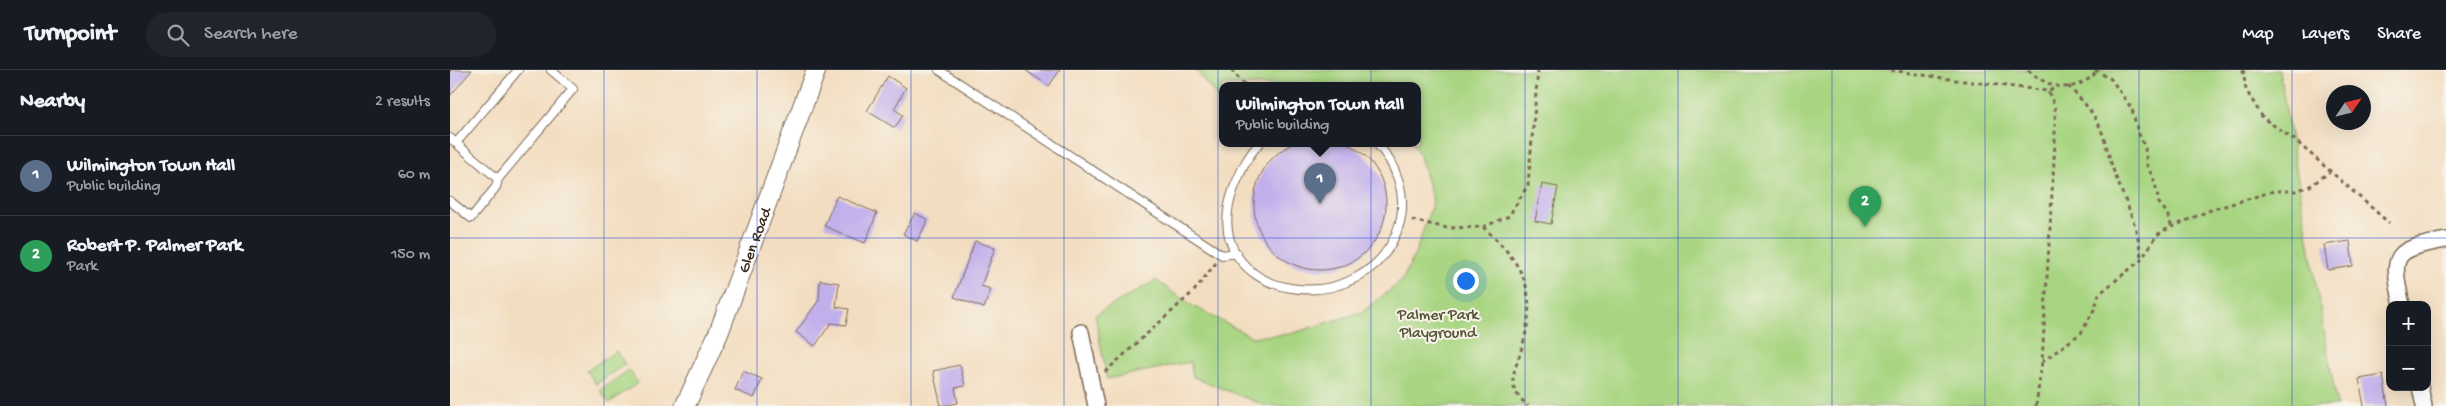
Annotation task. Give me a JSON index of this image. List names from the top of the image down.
{
  "streets": {
    "street": ["Glen Road"]
  },
  "parks": ["Palmer Park Playground"],
  "north": "top right",
  "page": {
    "header": "Turnpoint",
    "search": "Search here",
    "nav": ["Map", "Layers", "Share"],
    "heading": ["Nearby", "2 results"],
    "popup": ["Wilmington Town Hall", "Public building"],
    "list": [
      {
        "mark": "1",
        "name": "Wilmington Town Hall",
        "note": "Public building",
        "value": "60 m"
      },
      {
        "mark": "2",
        "name": "Robert P. Palmer Park",
        "note": "Park",
        "value": "150 m"
      }
    ],
    "pins": ["1", "2"],
    "map_buttons": ["+", "−"]
  }
}
